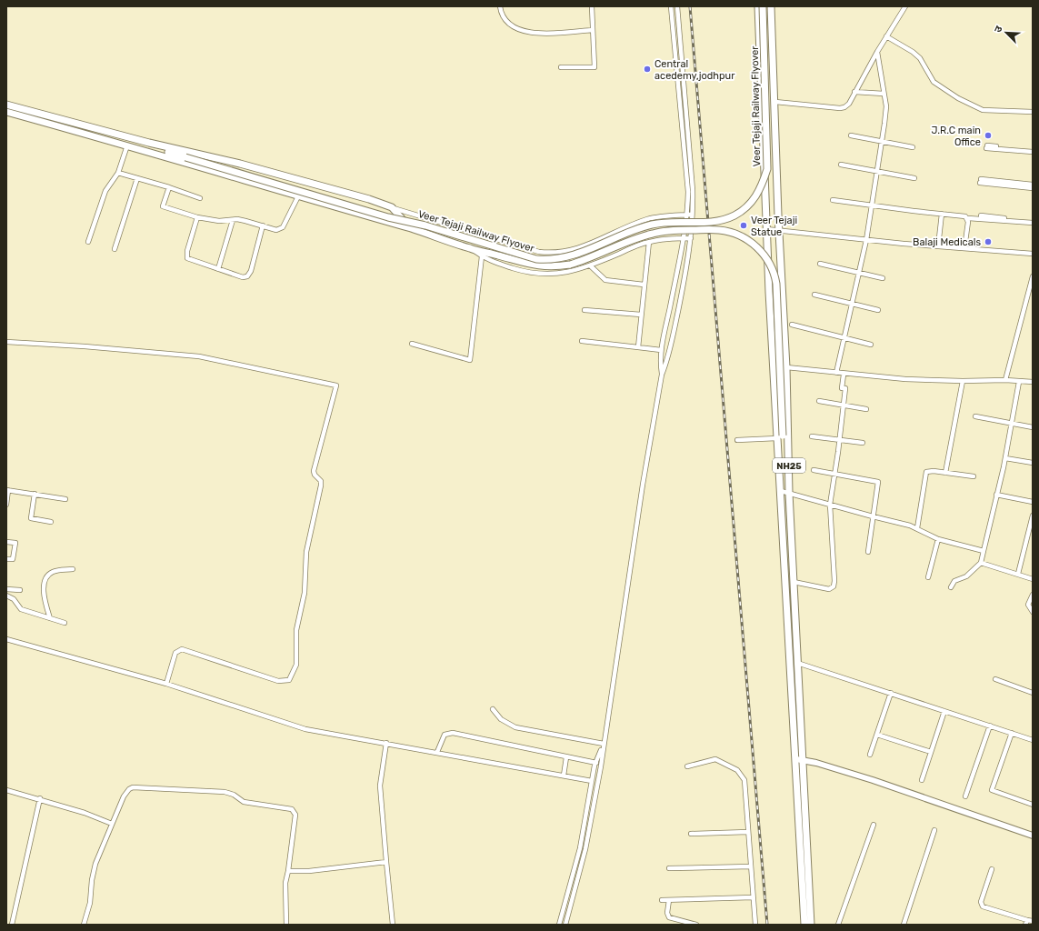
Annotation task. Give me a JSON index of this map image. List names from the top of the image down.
{
  "streets": {
    "main road": ["Veer Tejaji Railway Flyover", "NH25"]
  },
  "places": [
    "Central acedemy,jodhpur",
    "J.R.C main Office",
    "Veer Tejaji Statue",
    "Balaji Medicals"
  ],
  "north": "top left"
}
